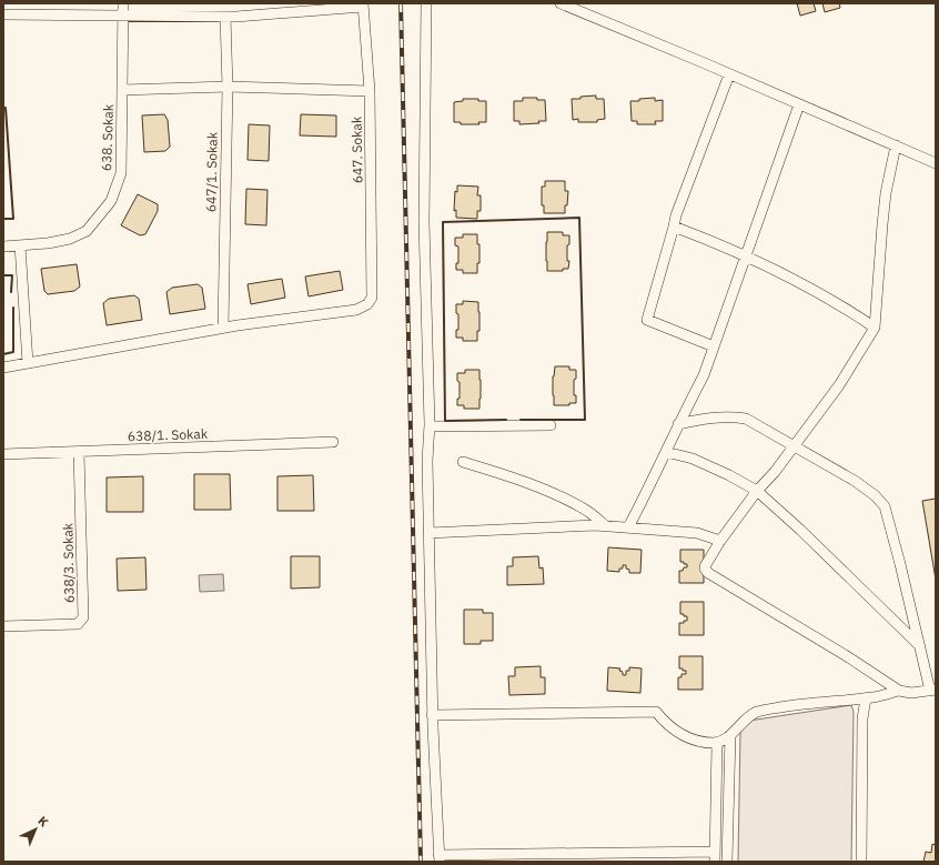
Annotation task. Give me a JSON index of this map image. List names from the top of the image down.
{
  "streets": {
    "street": [
      "638. Sokak",
      "647. Sokak",
      "647/1. Sokak",
      "638/1. Sokak",
      "638/3. Sokak"
    ]
  },
  "crossings": [
    ["647. Sokak", "647/1. Sokak"],
    ["638/1. Sokak", "638/3. Sokak"]
  ],
  "north": "top right"
}
